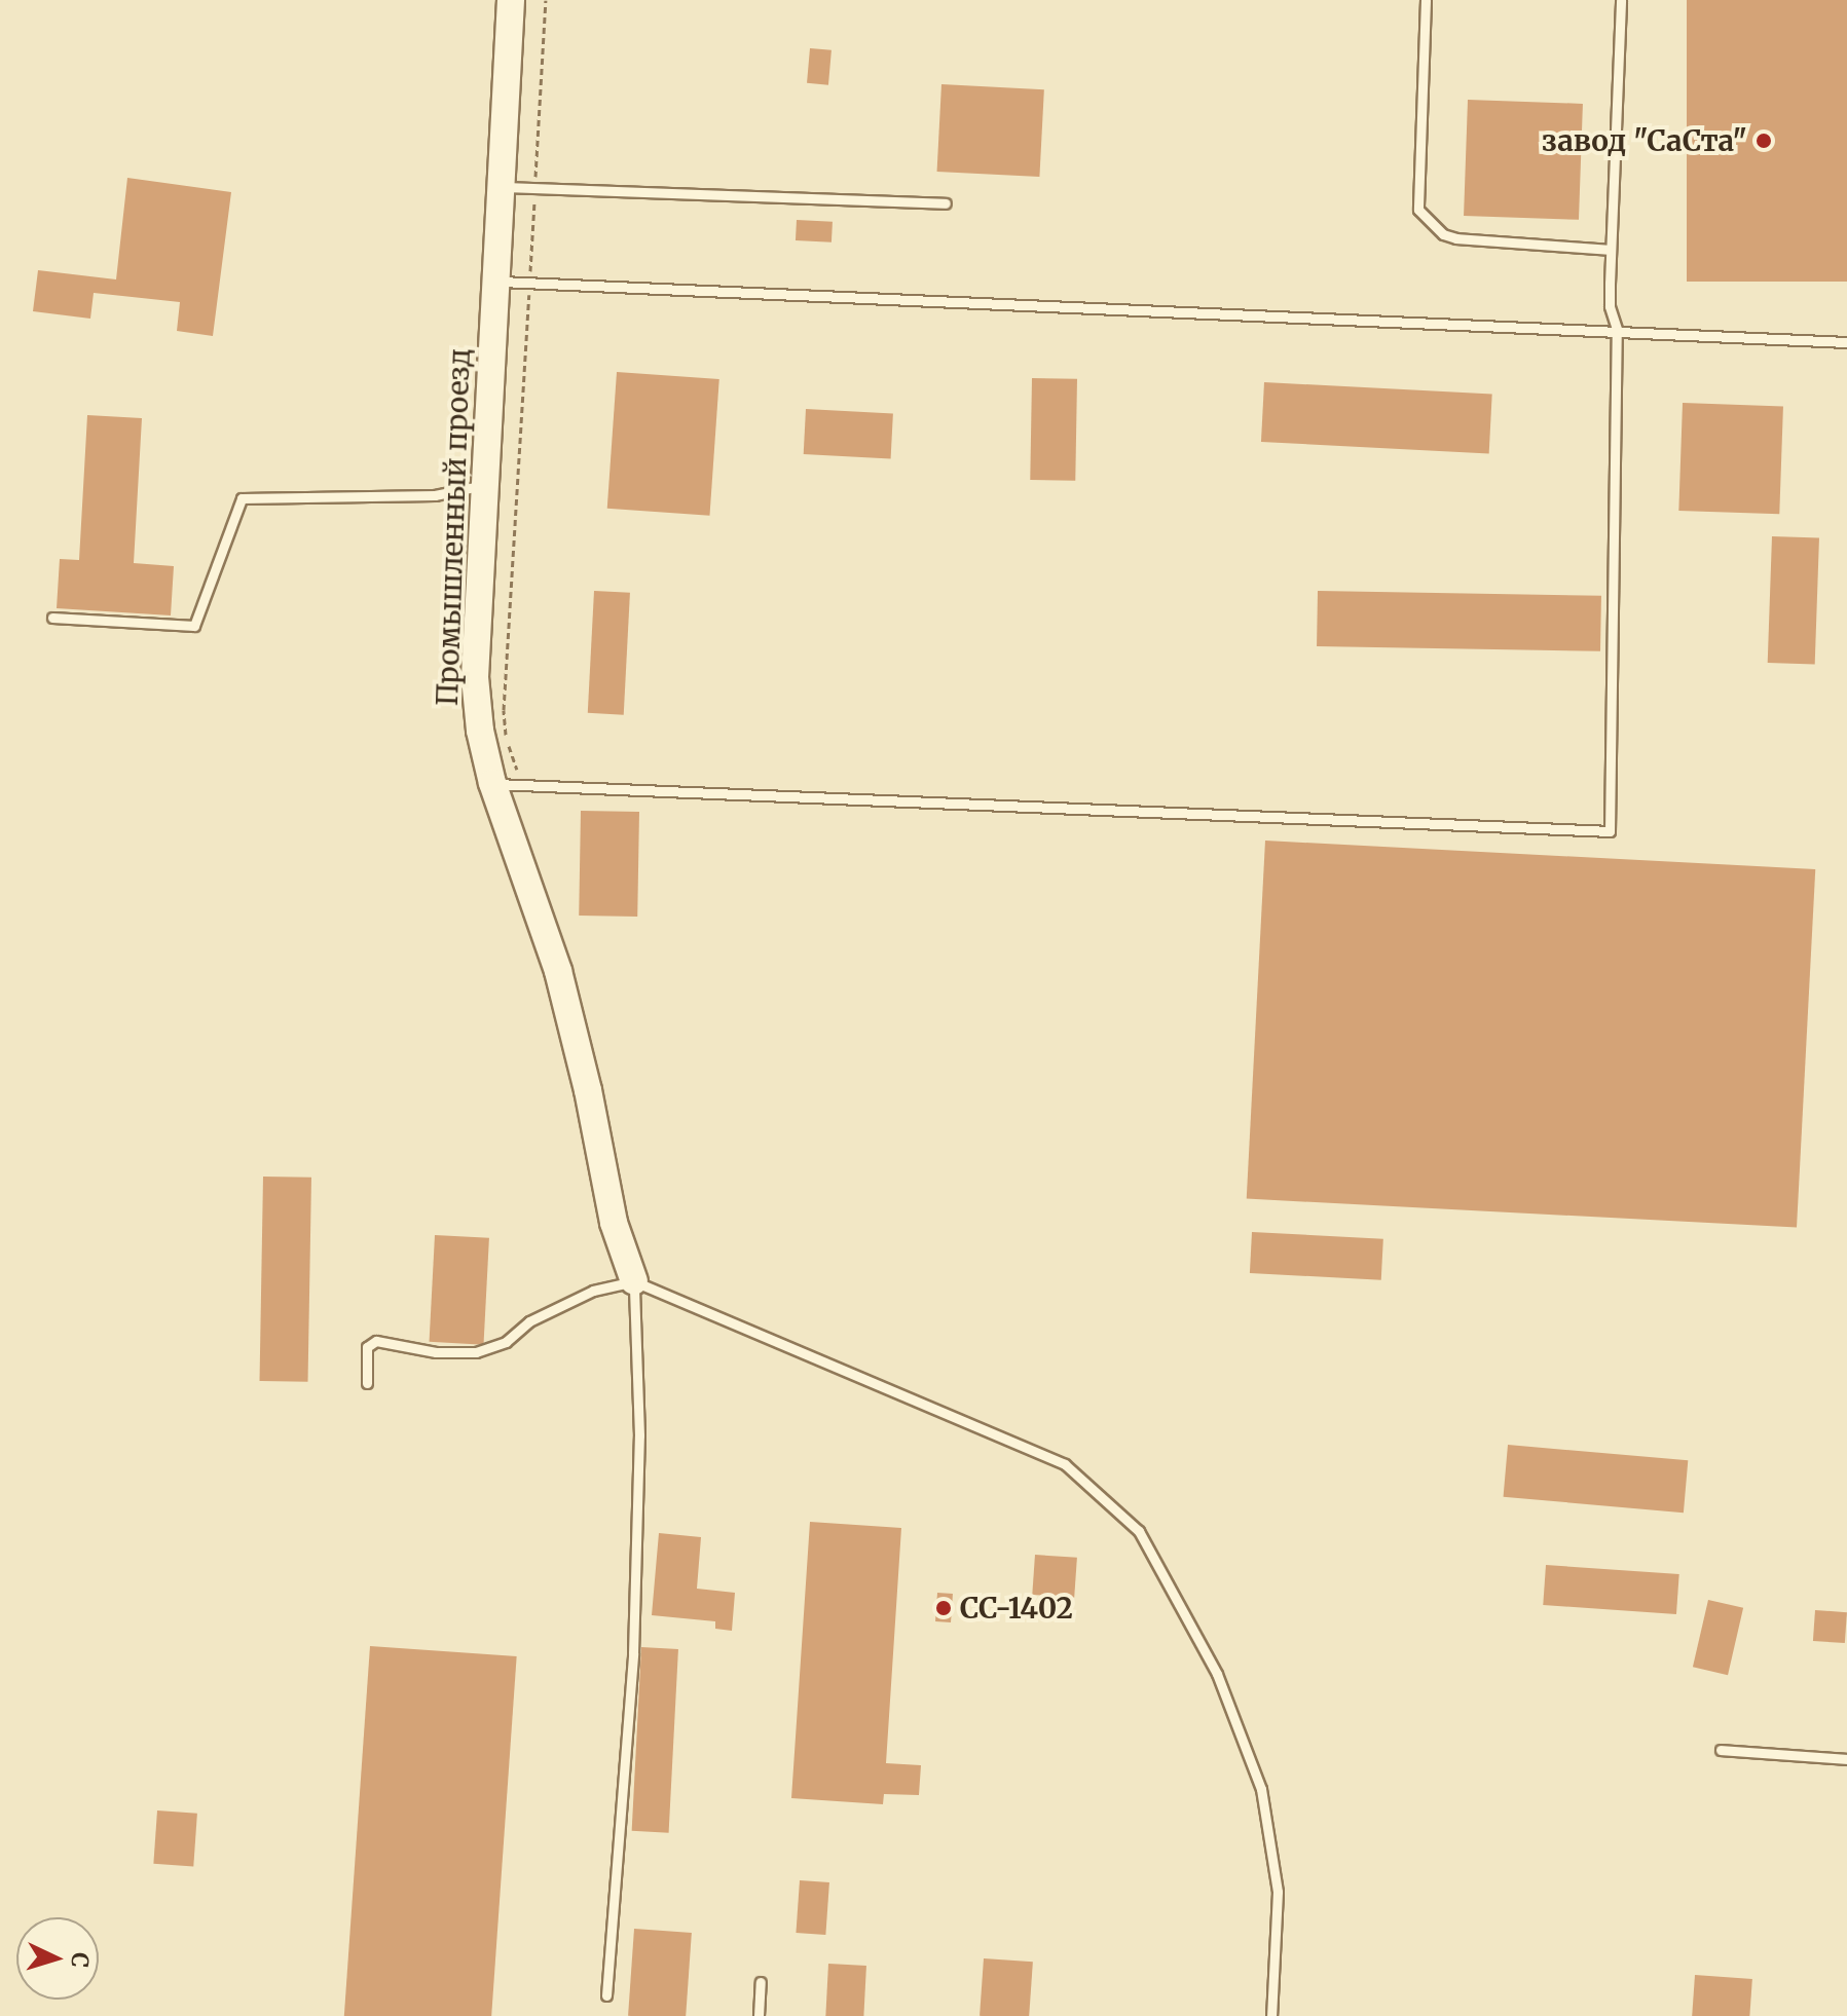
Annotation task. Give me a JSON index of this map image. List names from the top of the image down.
{
  "streets": {
    "street": ["Промышленный проезд"]
  },
  "places": ["завод \"СаСта\"", "СС-1402"],
  "north": "right"
}
